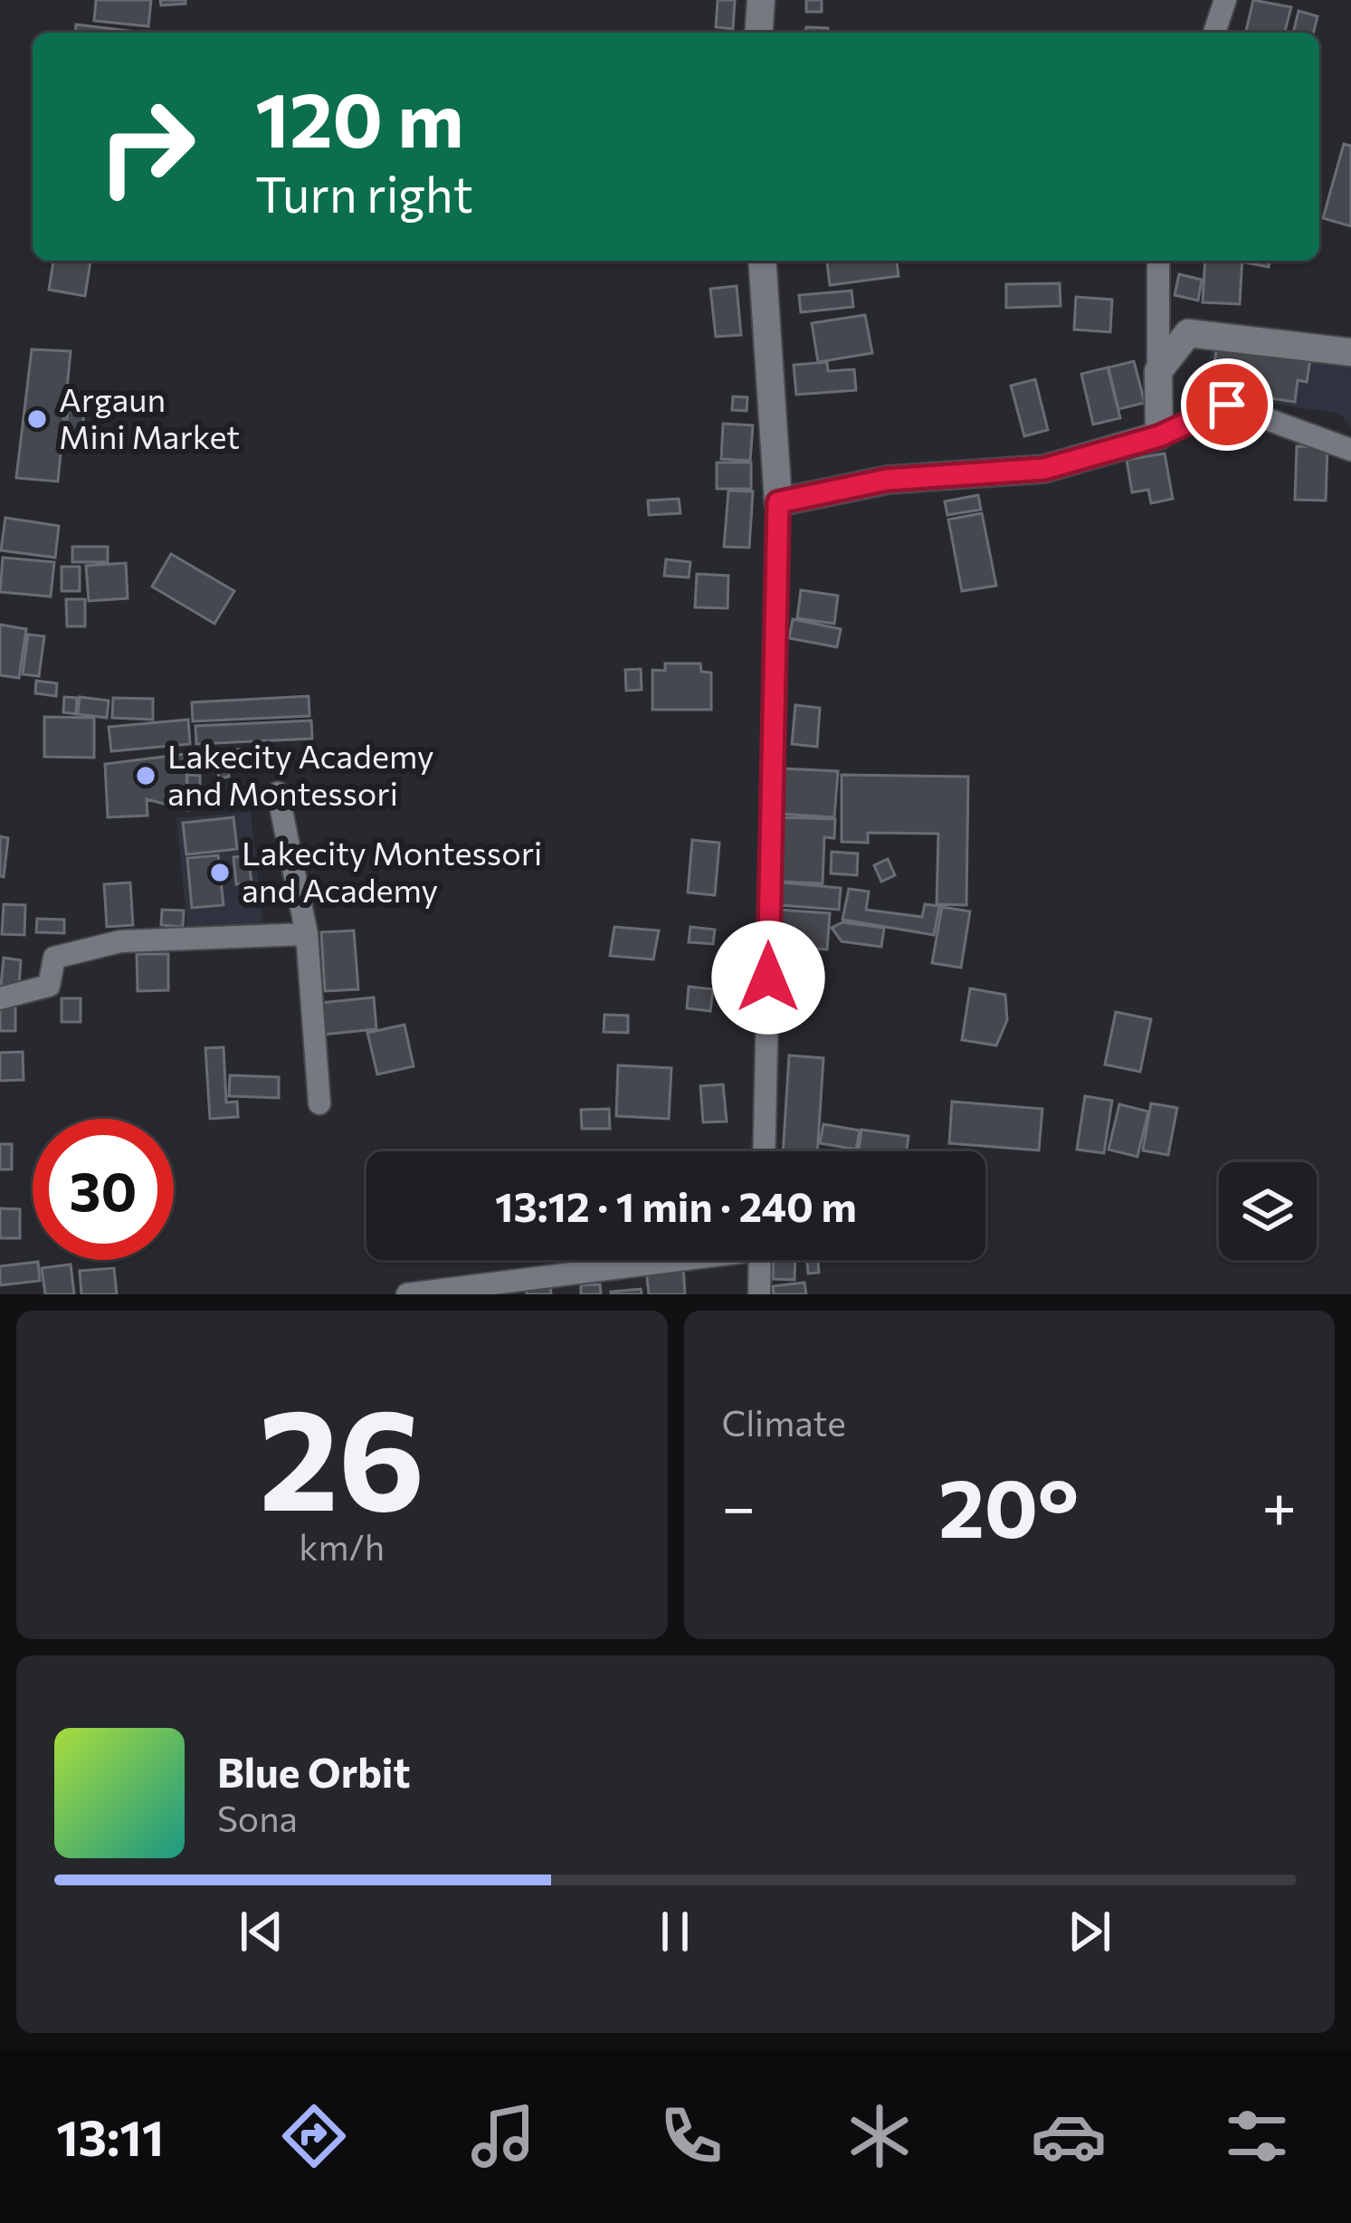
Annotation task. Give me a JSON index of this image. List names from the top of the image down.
{
  "places": ["Argaun Mini Market", "Lakecity Academy and Montessori", "Lakecity Montessori and Academy"],
  "page": {
    "turn": ["120 m", "Turn right"],
    "limit": "30",
    "trip": "13:12 · 1 min · 240 m",
    "tile": [
      ["26", "km/h"],
      "Climate"
    ],
    "heat": ["−", "20°", "+"],
    "song": ["Blue Orbit", "Sona"],
    "tabs": "13:11"
  }
}
